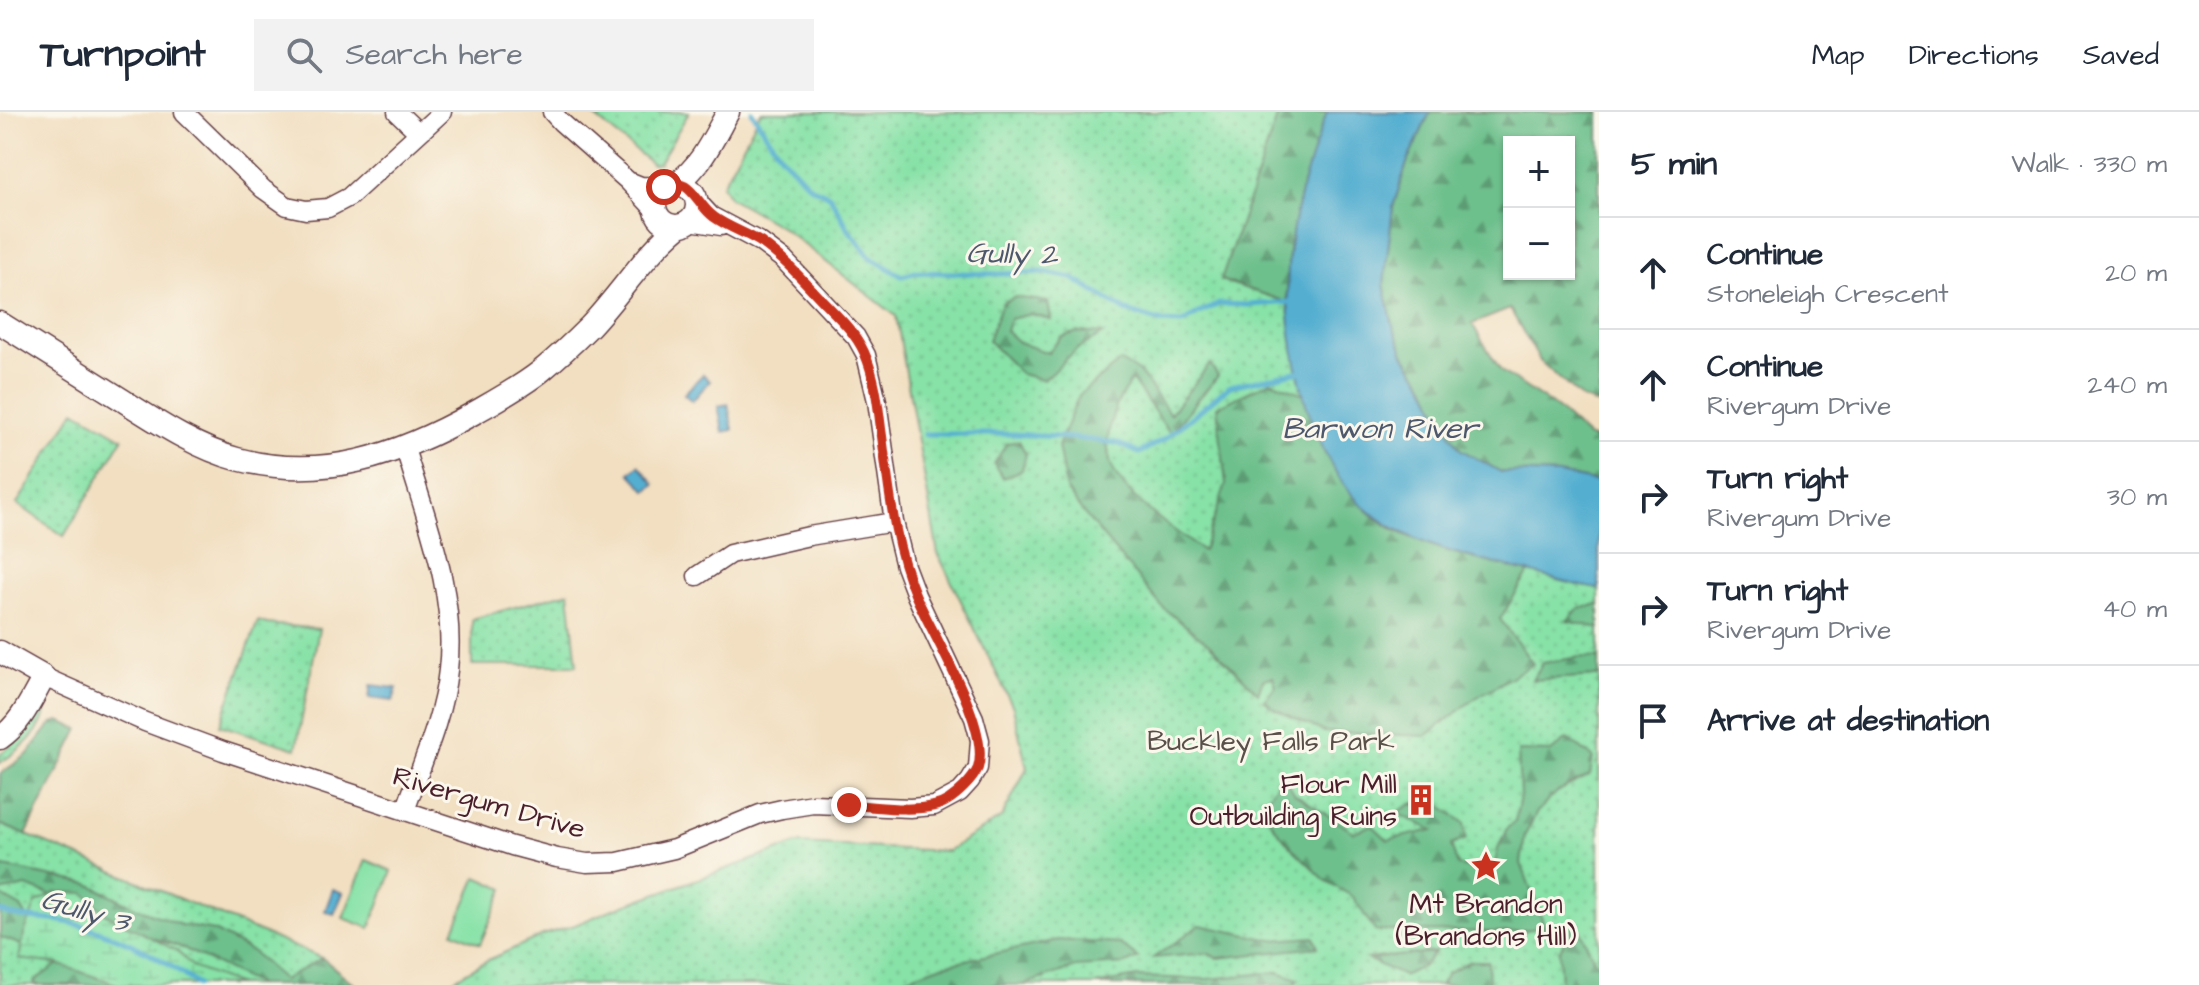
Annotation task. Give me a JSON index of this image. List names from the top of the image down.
{
  "streets": {
    "street": ["Rivergum Drive"]
  },
  "water": ["Gully 2", "Barwon River", "Gully 3"],
  "parks": ["Buckley Falls Park"],
  "places": {
    "building": ["Flour Mill Outbuilding Ruins"],
    "place": ["Mt Brandon (Brandons Hill)"]
  },
  "page": {
    "header": "Turnpoint",
    "search": "Search here",
    "nav": ["Map", "Directions", "Saved"],
    "heading": ["5 min", "Walk · 330 m"],
    "map_buttons": ["+", "−"],
    "list": [
      ["Continue", "Stoneleigh Crescent", "20 m"],
      ["Continue", "Rivergum Drive", "240 m"],
      ["Turn right", "Rivergum Drive", "30 m"],
      ["Turn right", "Rivergum Drive", "40 m"],
      "Arrive at destination"
    ]
  }
}
